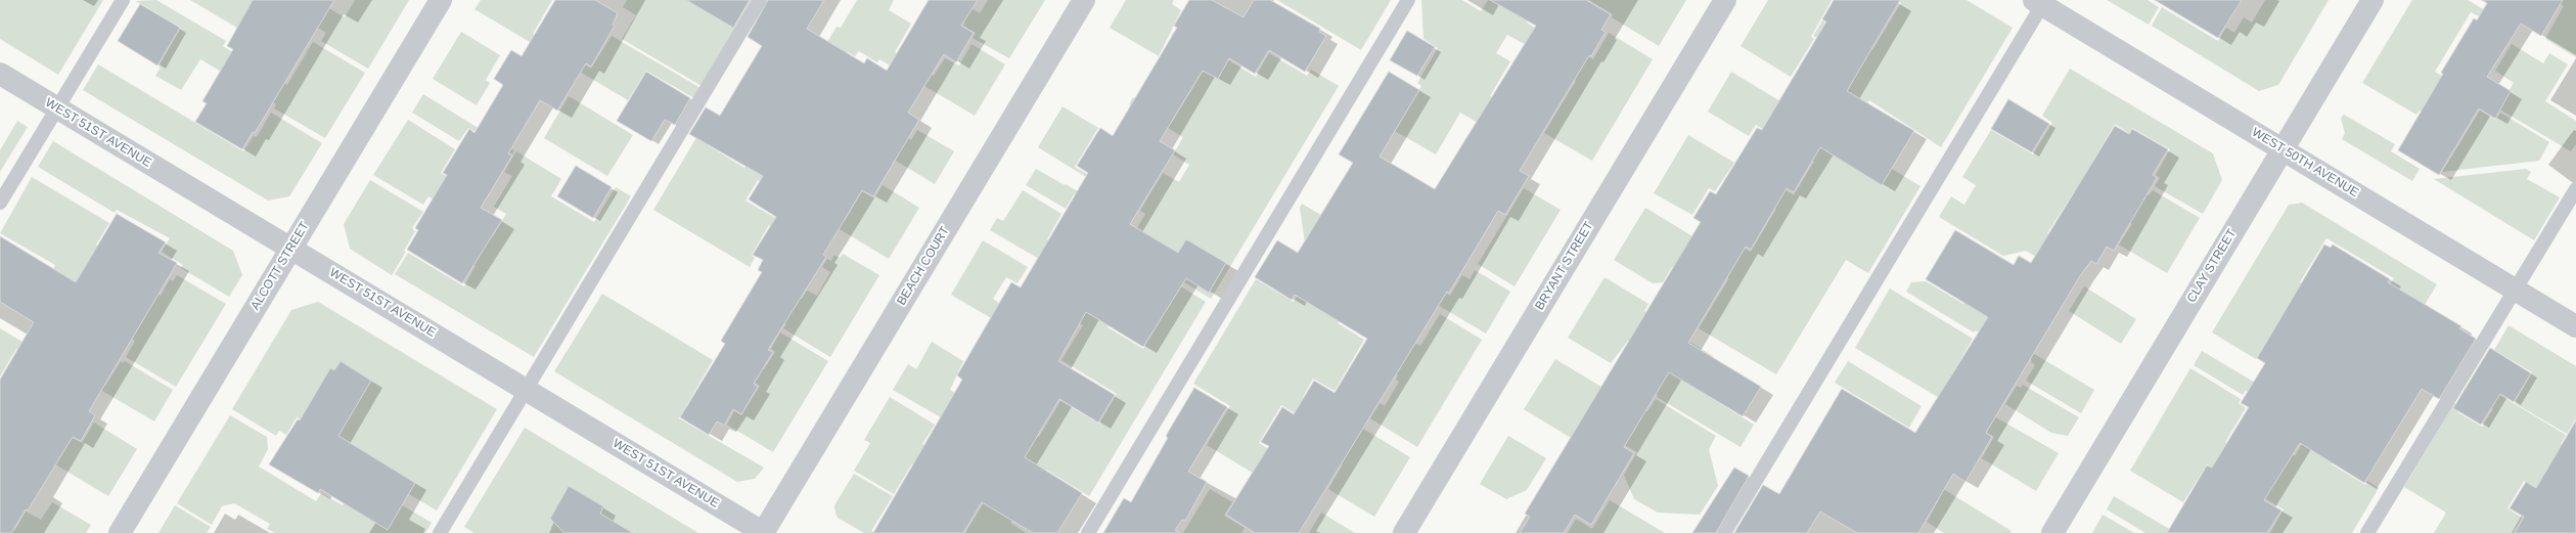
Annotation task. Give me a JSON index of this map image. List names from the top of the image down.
{
  "streets": {
    "street": [
      "WEST 51ST AVENUE",
      "WEST 50TH AVENUE",
      "ALCOTT STREET",
      "BEACH COURT",
      "BRYANT STREET",
      "CLAY STREET"
    ]
  },
  "crossings": [
    ["WEST 51ST AVENUE", "ALCOTT STREET"],
    ["WEST 51ST AVENUE", "BEACH COURT"],
    ["WEST 50TH AVENUE", "CLAY STREET"]
  ]
}
